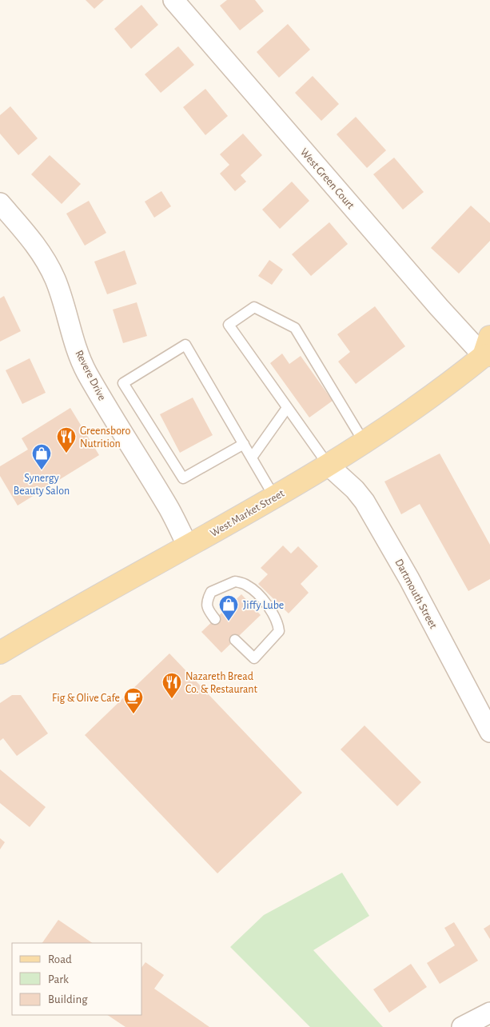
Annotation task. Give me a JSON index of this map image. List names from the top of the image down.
{
  "streets": {
    "main road": ["West Market Street"],
    "street": ["West Green Court", "Revere Drive", "Dartmouth Street"]
  },
  "crossings": [
    ["West Green Court", "West Market Street"],
    ["Revere Drive", "West Market Street"],
    ["West Market Street", "Dartmouth Street"]
  ],
  "places": {
    "restaurant": ["Greensboro Nutrition", "Nazareth Bread Co. & Restaurant"],
    "shop": ["Synergy Beauty Salon", "Jiffy Lube"],
    "cafe": ["Fig & Olive Cafe"]
  },
  "legend": ["Road", "Park", "Building"]
}
